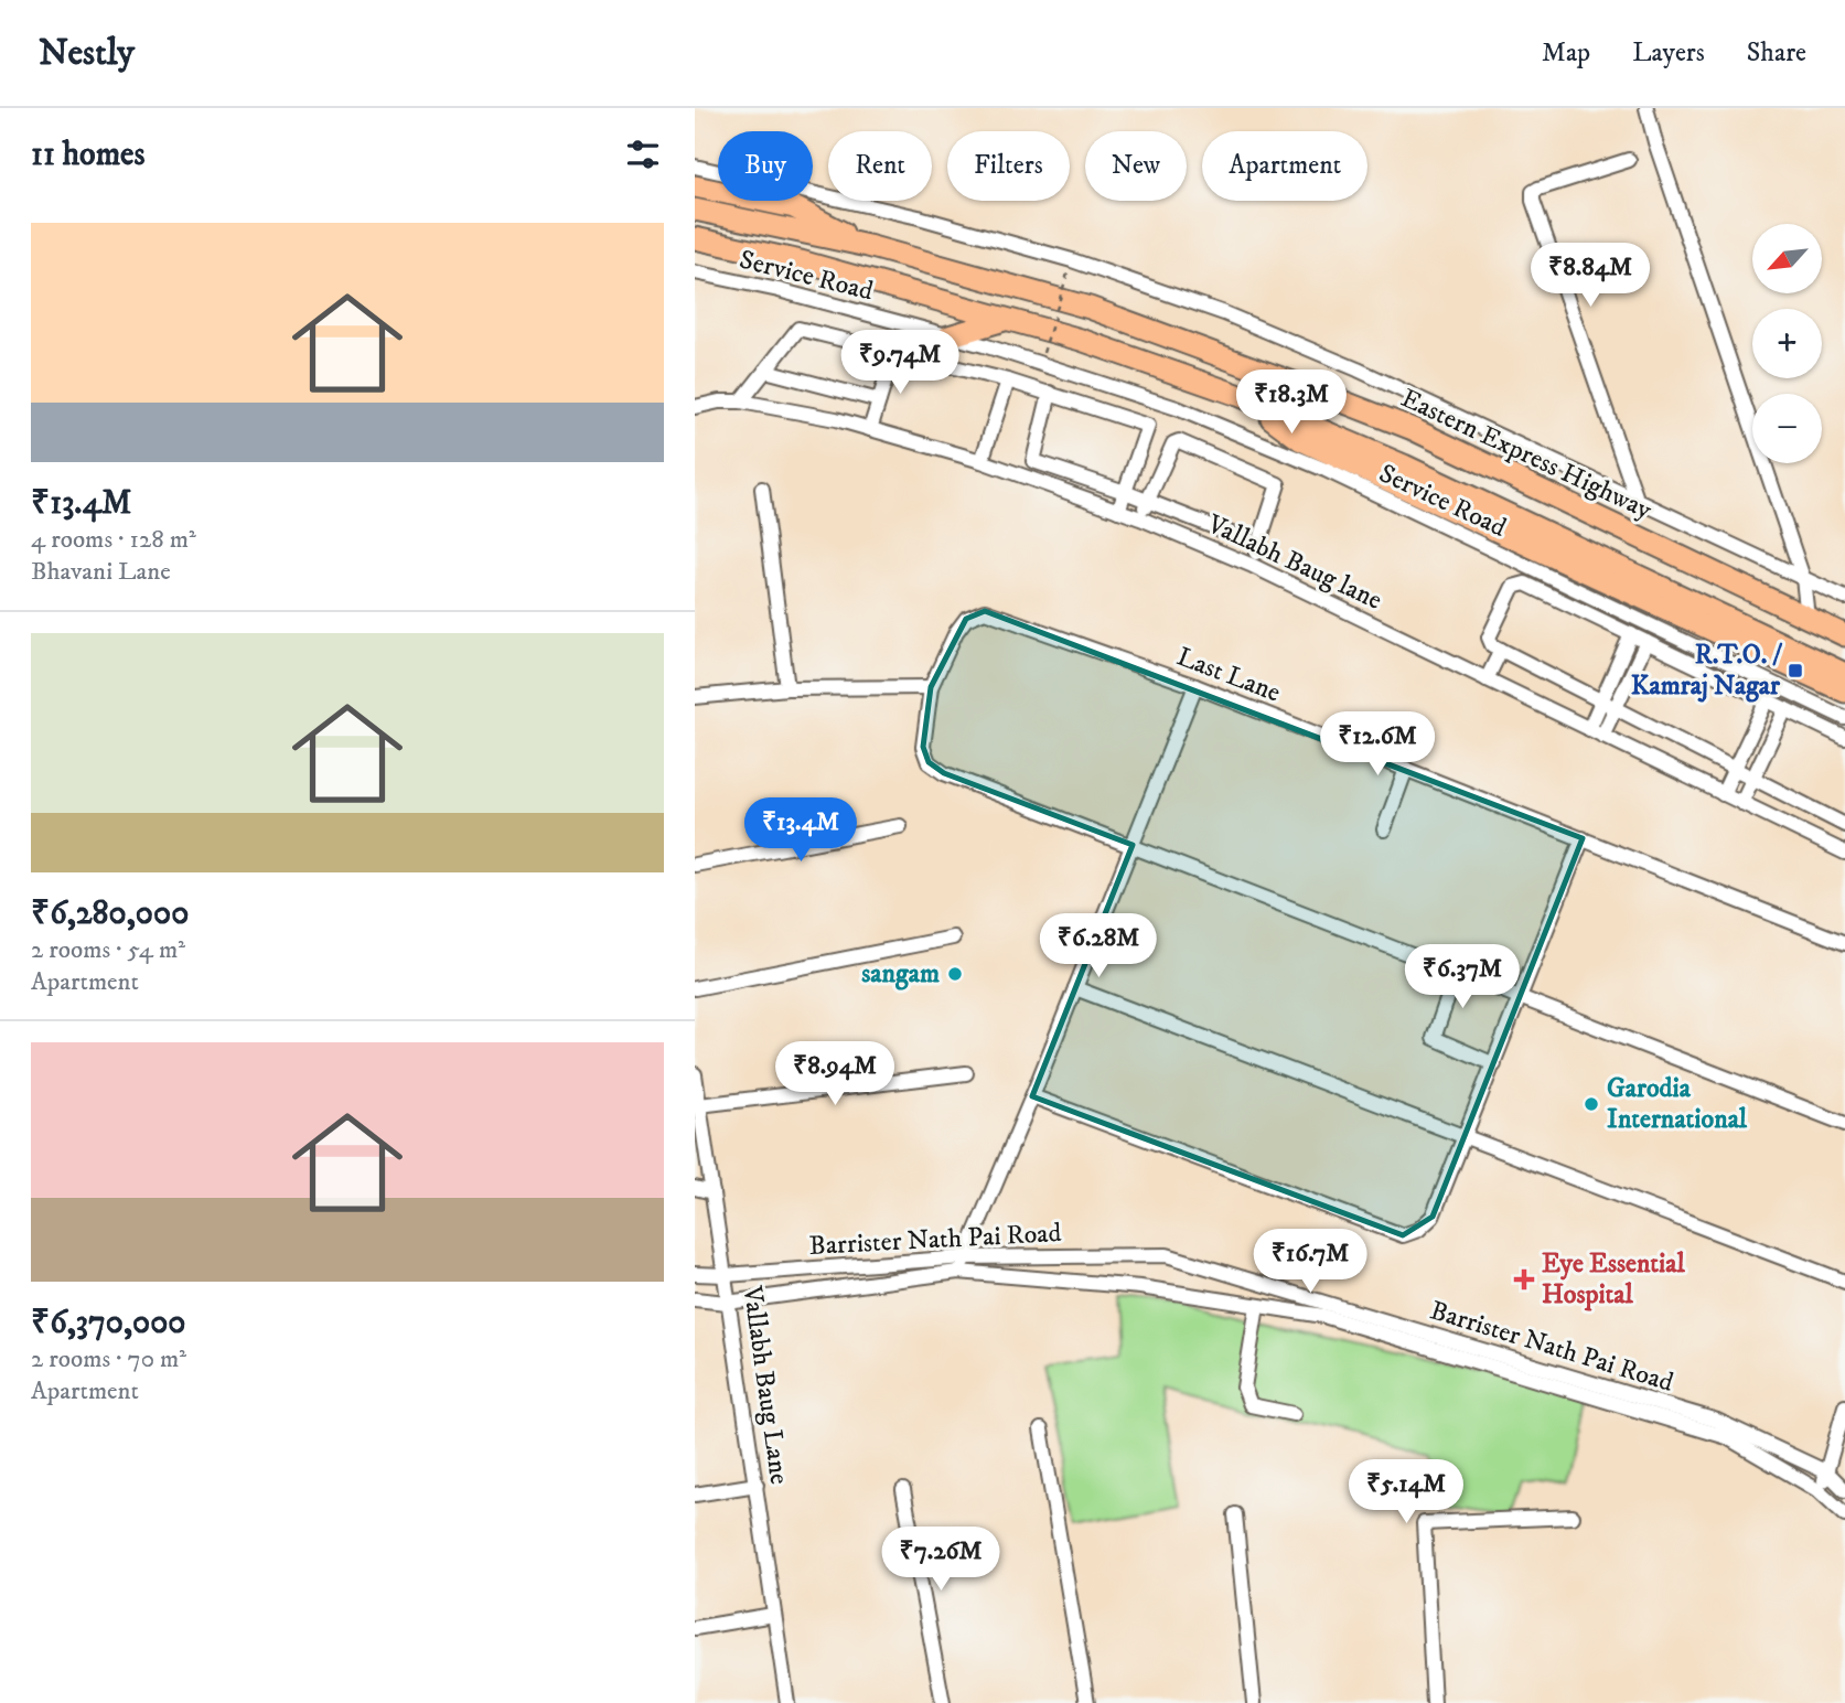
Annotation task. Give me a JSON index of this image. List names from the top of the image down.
{
  "streets": {
    "highway": ["Eastern Express Highway"],
    "street": [
      "Service Road",
      "Vallabh Baug lane",
      "Last Lane",
      "Barrister Nath Pai Road",
      "Vallabh Baug Lane"
    ]
  },
  "crossings": [
    ["Barrister Nath Pai Road", "Vallabh Baug Lane"]
  ],
  "places": {
    "transit": ["R.T.O. / Kamraj Nagar"],
    "other": ["sangam", "Garodia International"],
    "health": ["Eye Essential Hospital"]
  },
  "north": "bottom left",
  "page": {
    "header": "Nestly",
    "nav": ["Map", "Layers", "Share"],
    "heading": "11 homes",
    "chip": [
      "Buy",
      "Rent",
      "Filters",
      "New",
      "Apartment"
    ],
    "list": [
      {
        "name": "₹13.4M",
        "note": "4 rooms · 128 m² · Bhavani Lane"
      },
      {
        "name": "₹6,280,000",
        "note": "2 rooms · 54 m² · Apartment"
      },
      {
        "name": "₹6,370,000",
        "note": "2 rooms · 70 m² · Apartment"
      }
    ],
    "map_buttons": ["+", "−"],
    "price": [
      "₹8.84M",
      "₹9.74M",
      "₹18.3M",
      "₹12.6M",
      "₹13.4M",
      "₹6.28M",
      "₹6.37M",
      "₹8.94M",
      "₹16.7M",
      "₹5.14M",
      "₹7.26M"
    ]
  }
}
